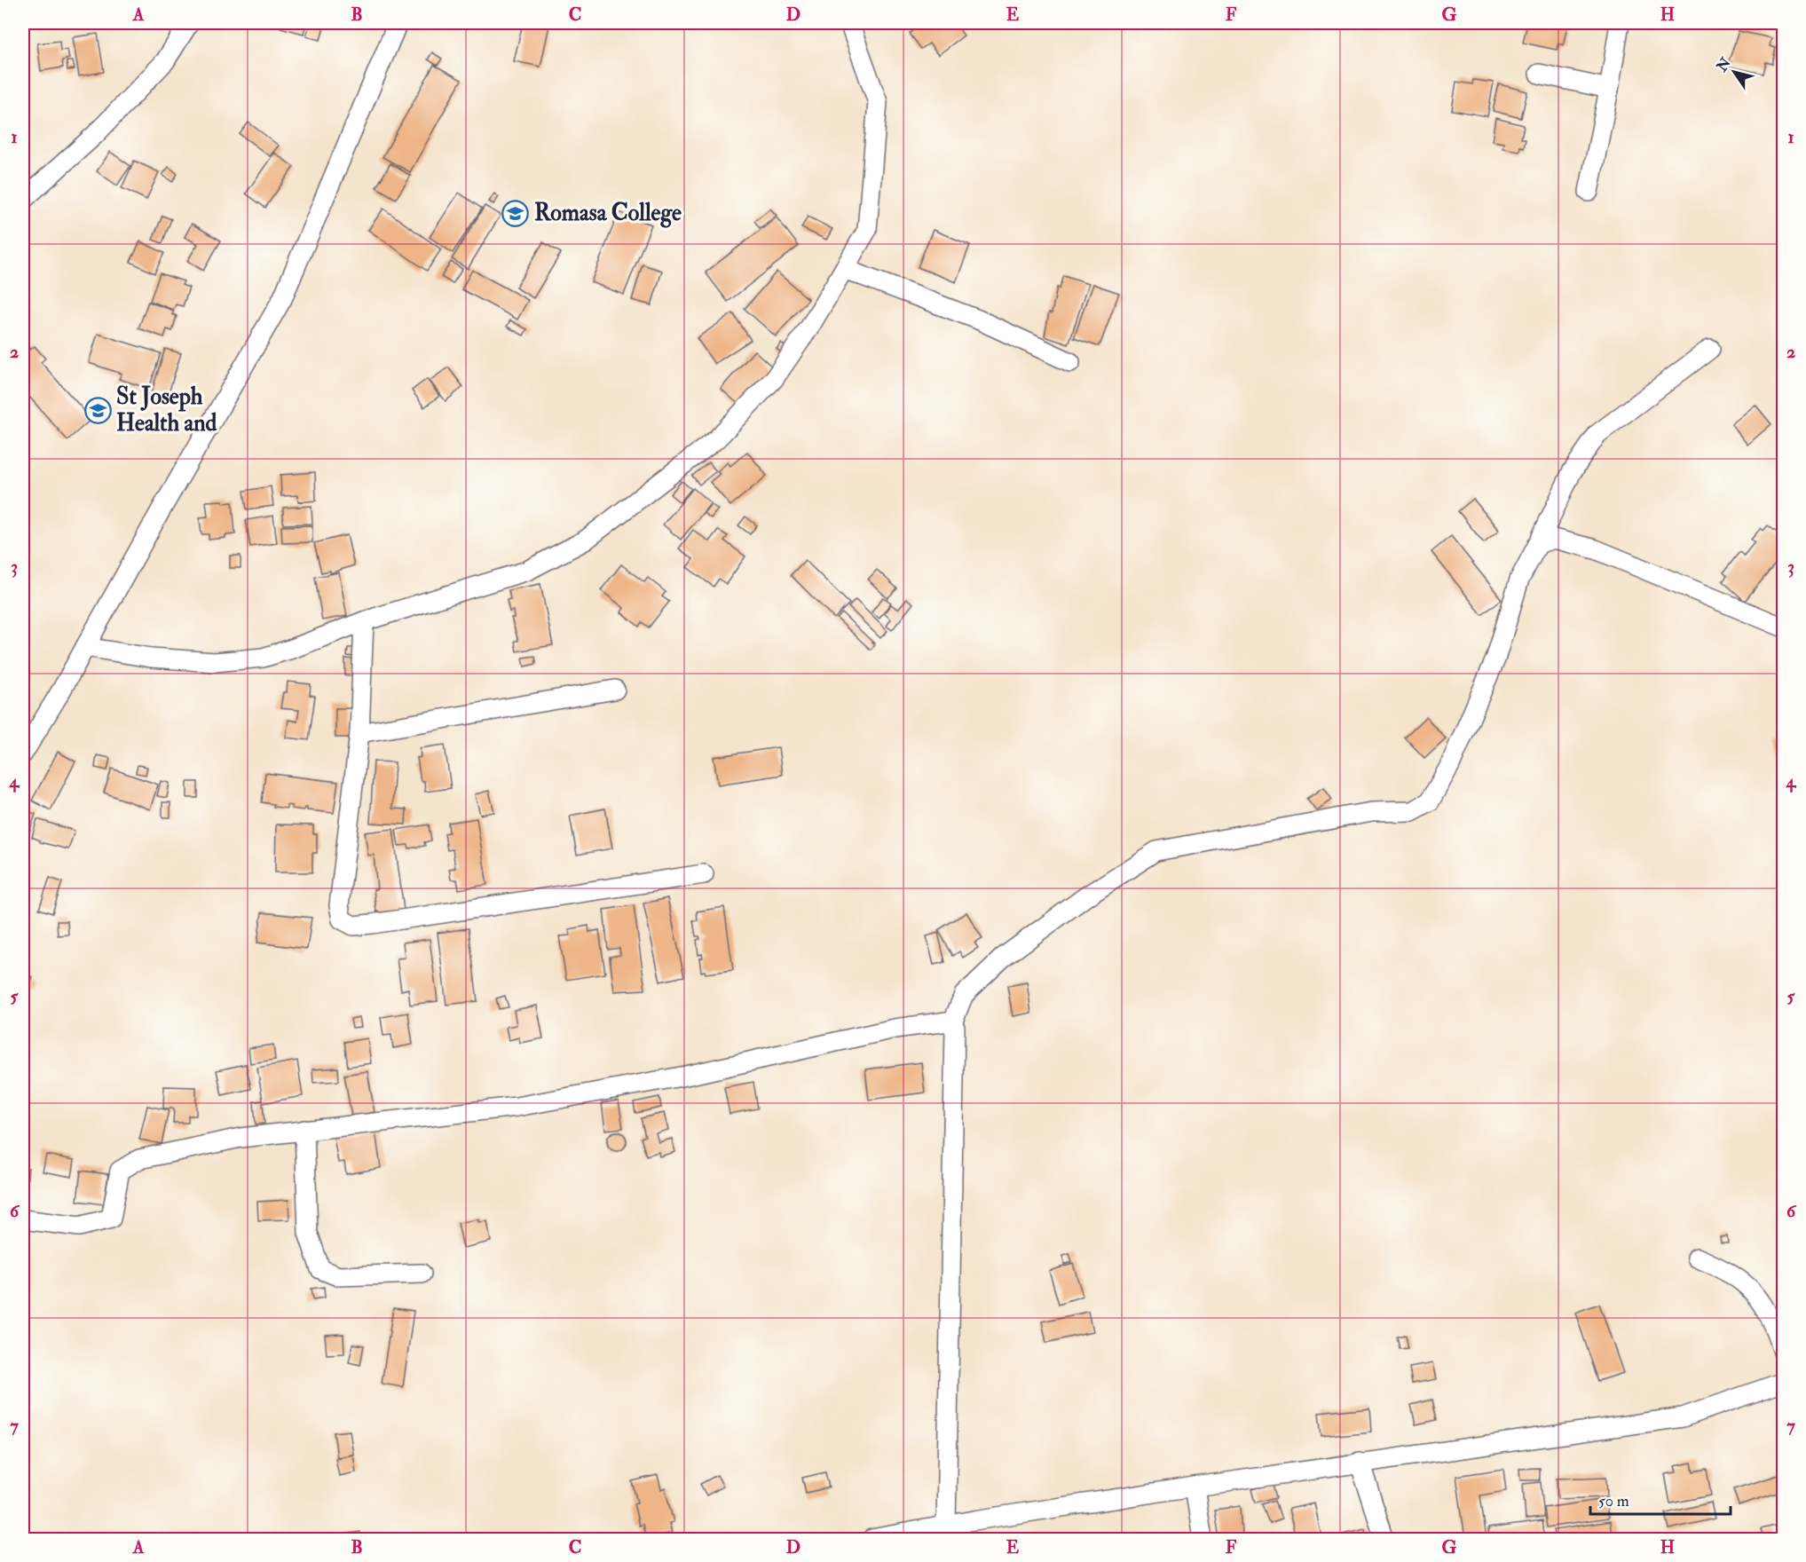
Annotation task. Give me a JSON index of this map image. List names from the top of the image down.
{
  "places": {
    "school or university": ["Romasa College", "St Joseph Health and"]
  },
  "scale_bar": "50 m",
  "north": "top left",
  "grid": {
    "columns": [
      "A",
      "B",
      "C",
      "D",
      "E",
      "F",
      "G",
      "H"
    ],
    "rows": [
      "1",
      "2",
      "3",
      "4",
      "5",
      "6",
      "7"
    ]
  }
}
